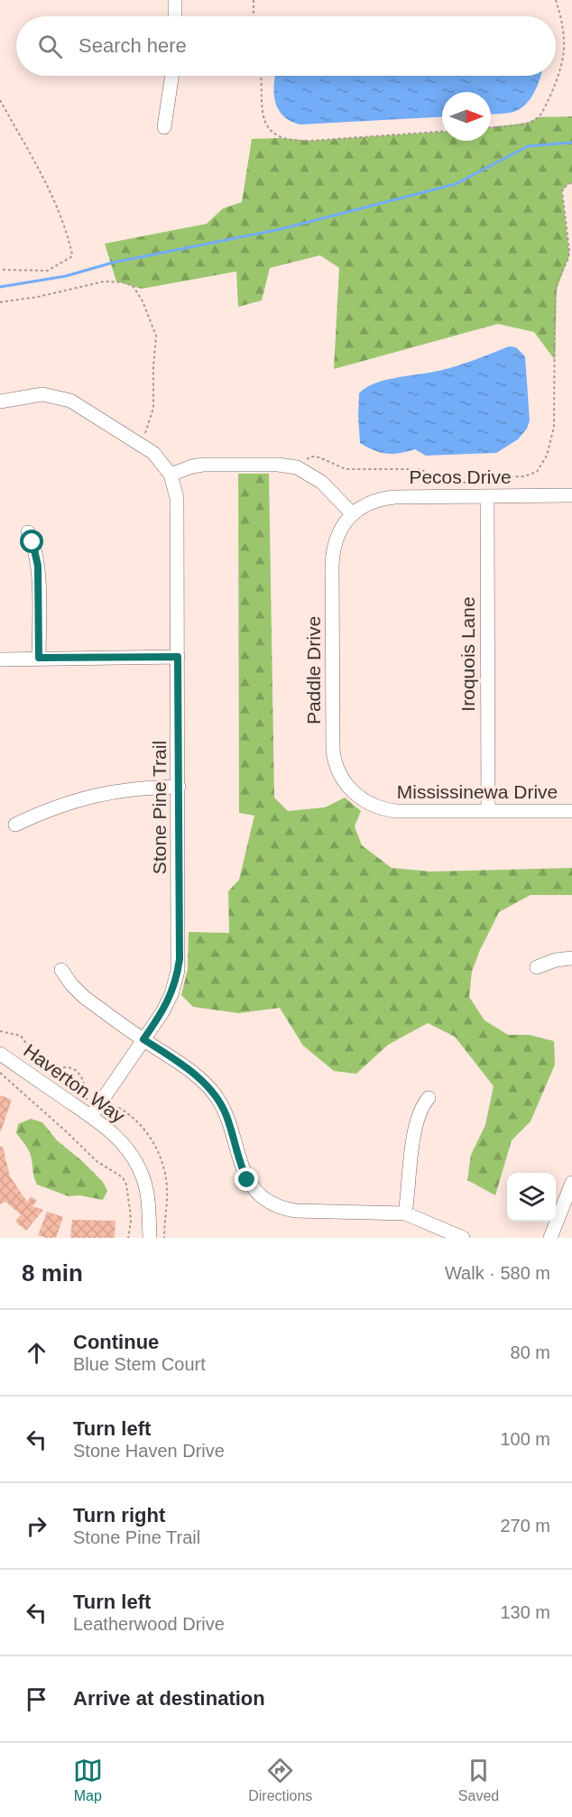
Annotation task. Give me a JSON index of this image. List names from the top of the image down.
{
  "streets": {
    "street": [
      "Pecos Drive",
      "Iroquois Lane",
      "Paddle Drive",
      "Mississinewa Drive",
      "Stone Pine Trail",
      "Haverton Way"
    ]
  },
  "crossings": [
    ["Pecos Drive", "Iroquois Lane"],
    ["Pecos Drive", "Paddle Drive"],
    ["Iroquois Lane", "Mississinewa Drive"],
    ["Paddle Drive", "Mississinewa Drive"],
    ["Stone Pine Trail", "Haverton Way"]
  ],
  "north": "right",
  "page": {
    "search": "Search here",
    "heading": ["8 min", "Walk · 580 m"],
    "list": [
      ["Continue", "Blue Stem Court", "80 m"],
      ["Turn left", "Stone Haven Drive", "100 m"],
      ["Turn right", "Stone Pine Trail", "270 m"],
      ["Turn left", "Leatherwood Drive", "130 m"],
      "Arrive at destination"
    ],
    "nav": ["Map", "Directions", "Saved"]
  }
}
